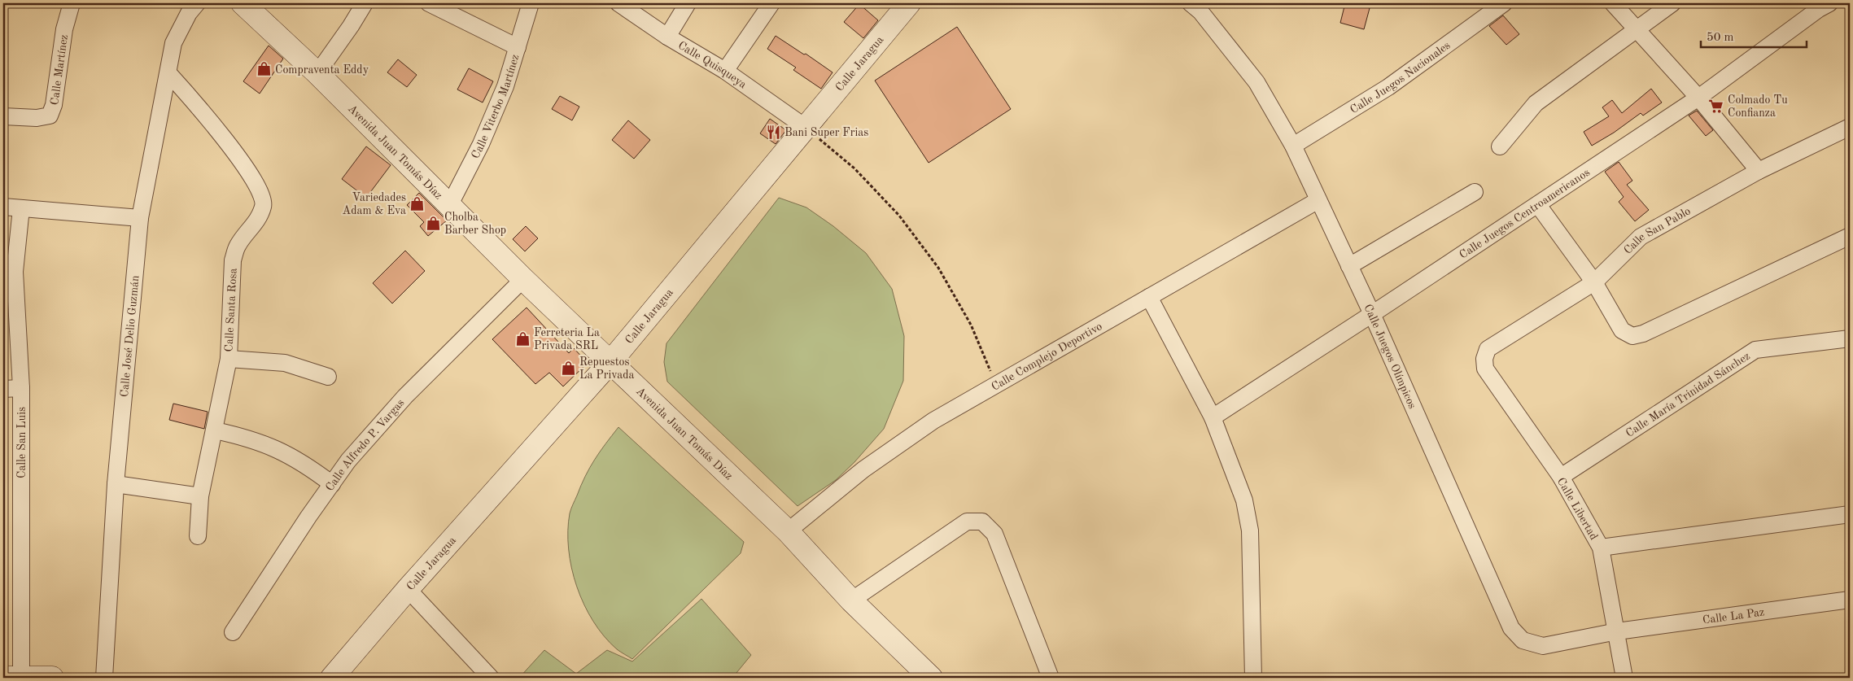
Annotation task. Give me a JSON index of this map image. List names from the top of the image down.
{
  "streets": {
    "street": [
      "Calle Jaragua",
      "Calle Quisqueya",
      "Calle Martínez",
      "Calle Juegos Nacionales",
      "Calle Viterbo Martínez",
      "Avenida Juan Tomás Díaz",
      "Calle Juegos Centroamericanos",
      "Calle San Pablo",
      "Calle Santa Rosa",
      "Calle José Delio Guzmán",
      "Calle Complejo Deportivo",
      "Calle Juegos Olímpicos",
      "Calle María Trinidad Sánchez",
      "Calle San Luis",
      "Calle Alfredo P. Vargas",
      "Calle Libertad",
      "Calle La Paz"
    ]
  },
  "crossings": [
    ["Calle Jaragua", "Calle Quisqueya"],
    ["Calle Jaragua", "Avenida Juan Tomás Díaz"],
    ["Calle Juegos Nacionales", "Calle Juegos Olímpicos"],
    ["Calle Viterbo Martínez", "Avenida Juan Tomás Díaz"],
    ["Avenida Juan Tomás Díaz", "Calle Complejo Deportivo"],
    ["Avenida Juan Tomás Díaz", "Calle Alfredo P. Vargas"],
    ["Calle Juegos Centroamericanos", "Calle Juegos Olímpicos"],
    ["Calle San Pablo", "Calle Libertad"],
    ["Calle Santa Rosa", "Calle José Delio Guzmán"],
    ["Calle Complejo Deportivo", "Calle Juegos Olímpicos"],
    ["Calle Juegos Olímpicos", "Calle Libertad"],
    ["Calle Juegos Olímpicos", "Calle La Paz"],
    ["Calle María Trinidad Sánchez", "Calle Libertad"],
    ["Calle Libertad", "Calle La Paz"]
  ],
  "places": {
    "shop": [
      "Compraventa Eddy",
      "Variedades Adam & Eva",
      "Cholba Barber Shop",
      "Ferreteria La Privada SRL",
      "Repuestos La Privada"
    ],
    "supermarket": ["Colmado Tu Confianza"],
    "restaurant": ["Bani Super Frias"]
  },
  "scale_bar": "50 m"
}
